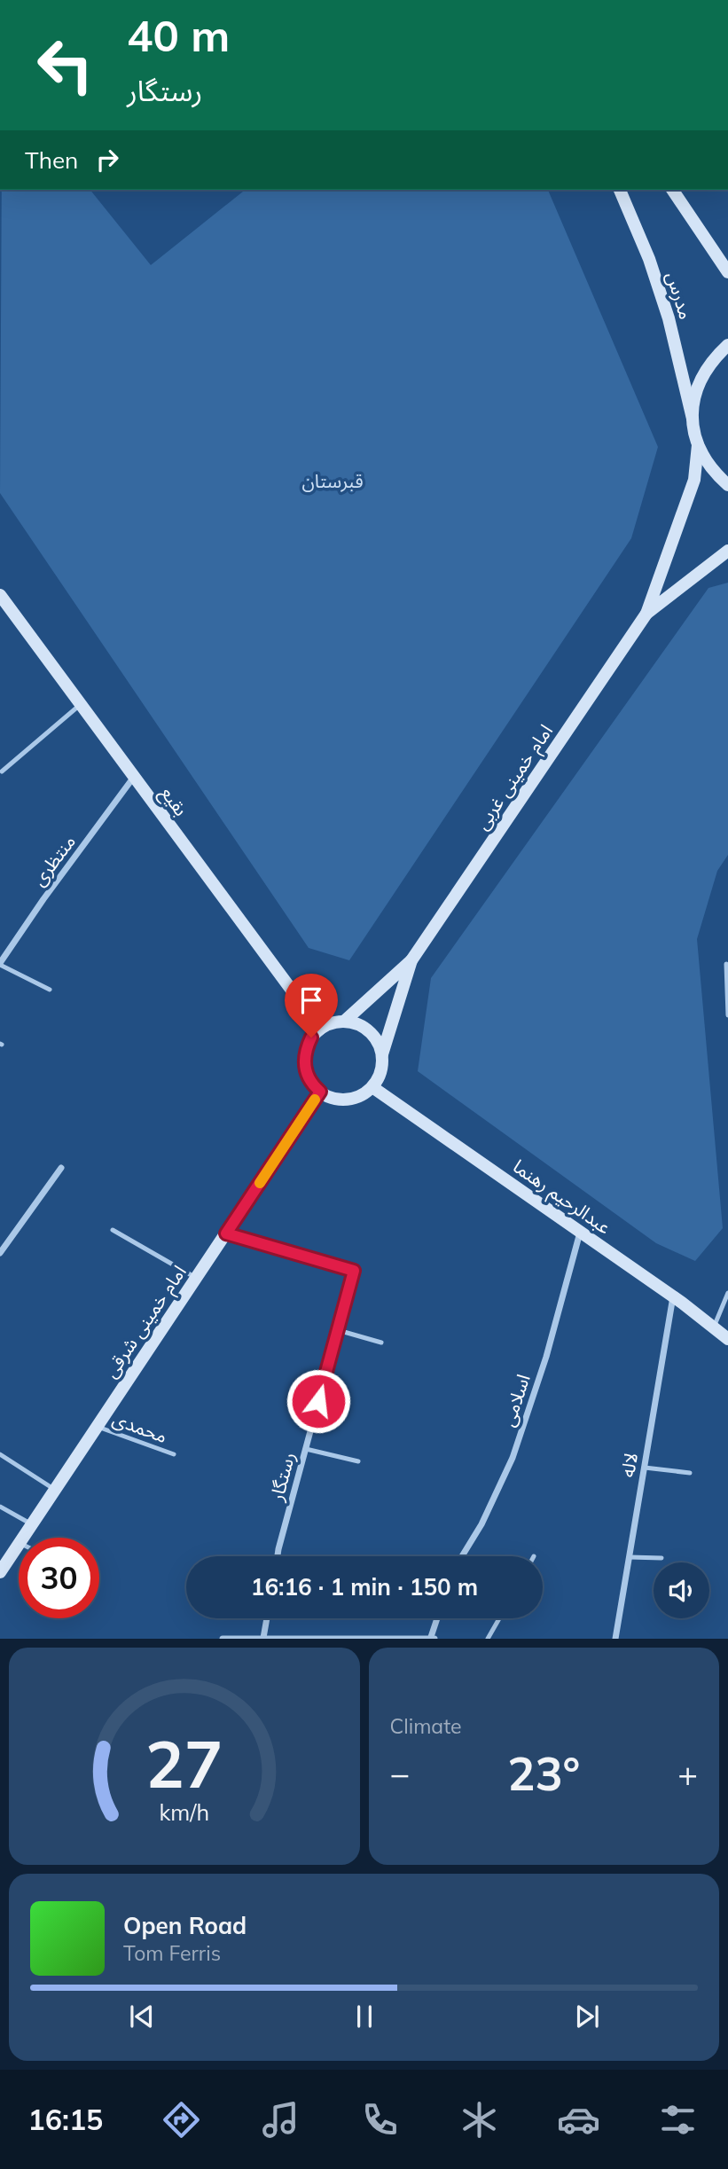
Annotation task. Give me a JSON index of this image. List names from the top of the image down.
{
  "streets": {
    "main road": [
      "مدرس",
      "امام خمینی غربی",
      "بقیع",
      "عبدالرحیم رهنما",
      "امام خمینی شرقی"
    ],
    "street": [
      "منتظری",
      "اسلامی",
      "لاله",
      "رستگار"
    ],
    "lane": ["محمدی"]
  },
  "crossings": [
    ["مدرس", "امام خمینی غربی"],
    ["امام خمینی غربی", "بقیع"],
    ["امام خمینی غربی", "عبدالرحیم رهنما"],
    ["امام خمینی غربی", "امام خمینی شرقی"],
    ["بقیع", "منتظری"],
    ["بقیع", "عبدالرحیم رهنما"],
    ["بقیع", "امام خمینی شرقی"],
    ["عبدالرحیم رهنما", "امام خمینی شرقی"],
    ["عبدالرحیم رهنما", "اسلامی"],
    ["عبدالرحیم رهنما", "لاله"],
    ["امام خمینی شرقی", "محمدی"],
    ["امام خمینی شرقی", "رستگار"]
  ],
  "parks": ["قبرستان"],
  "page": {
    "turn": ["40 m", "رستگار"],
    "then": "Then",
    "limit": "30",
    "trip": "16:16 · 1 min · 150 m",
    "tile": "Climate",
    "heat": ["−", "23°", "+"],
    "song": ["Open Road", "Tom Ferris"],
    "tabs": "16:15",
    "gauge": ["27", "km/h"]
  }
}
